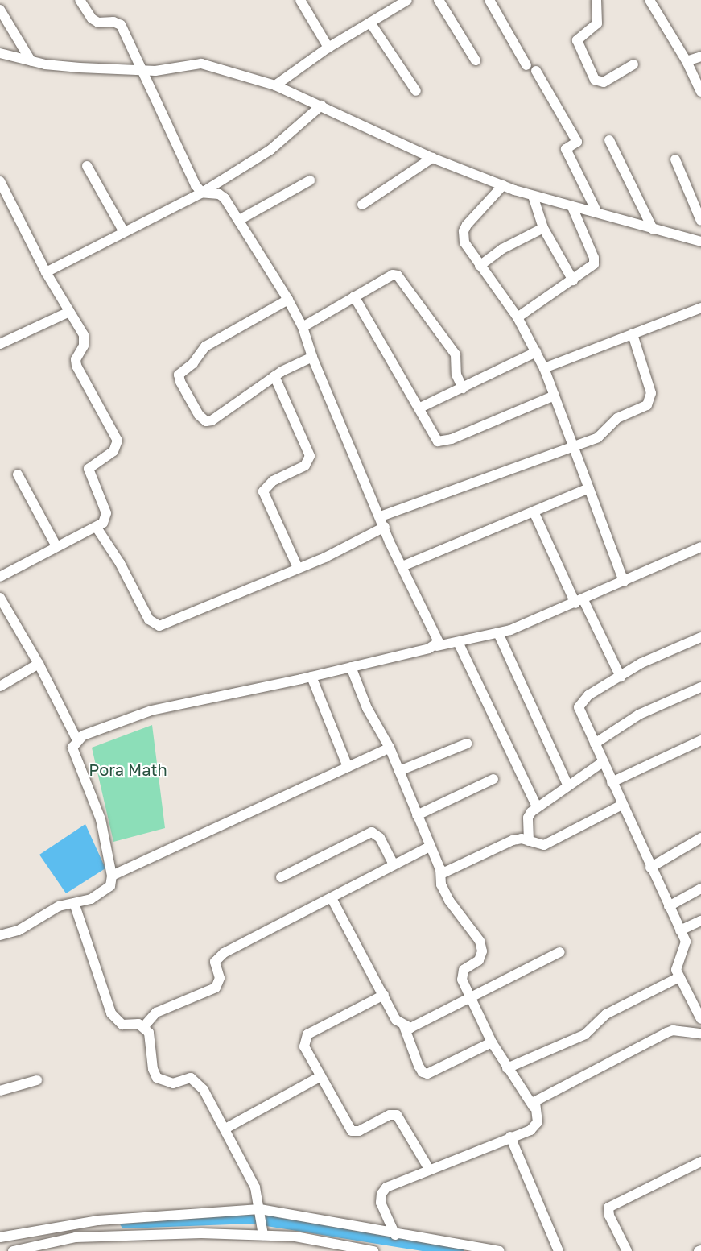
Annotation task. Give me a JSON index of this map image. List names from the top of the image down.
{
  "parks": ["Pora Math"]
}
